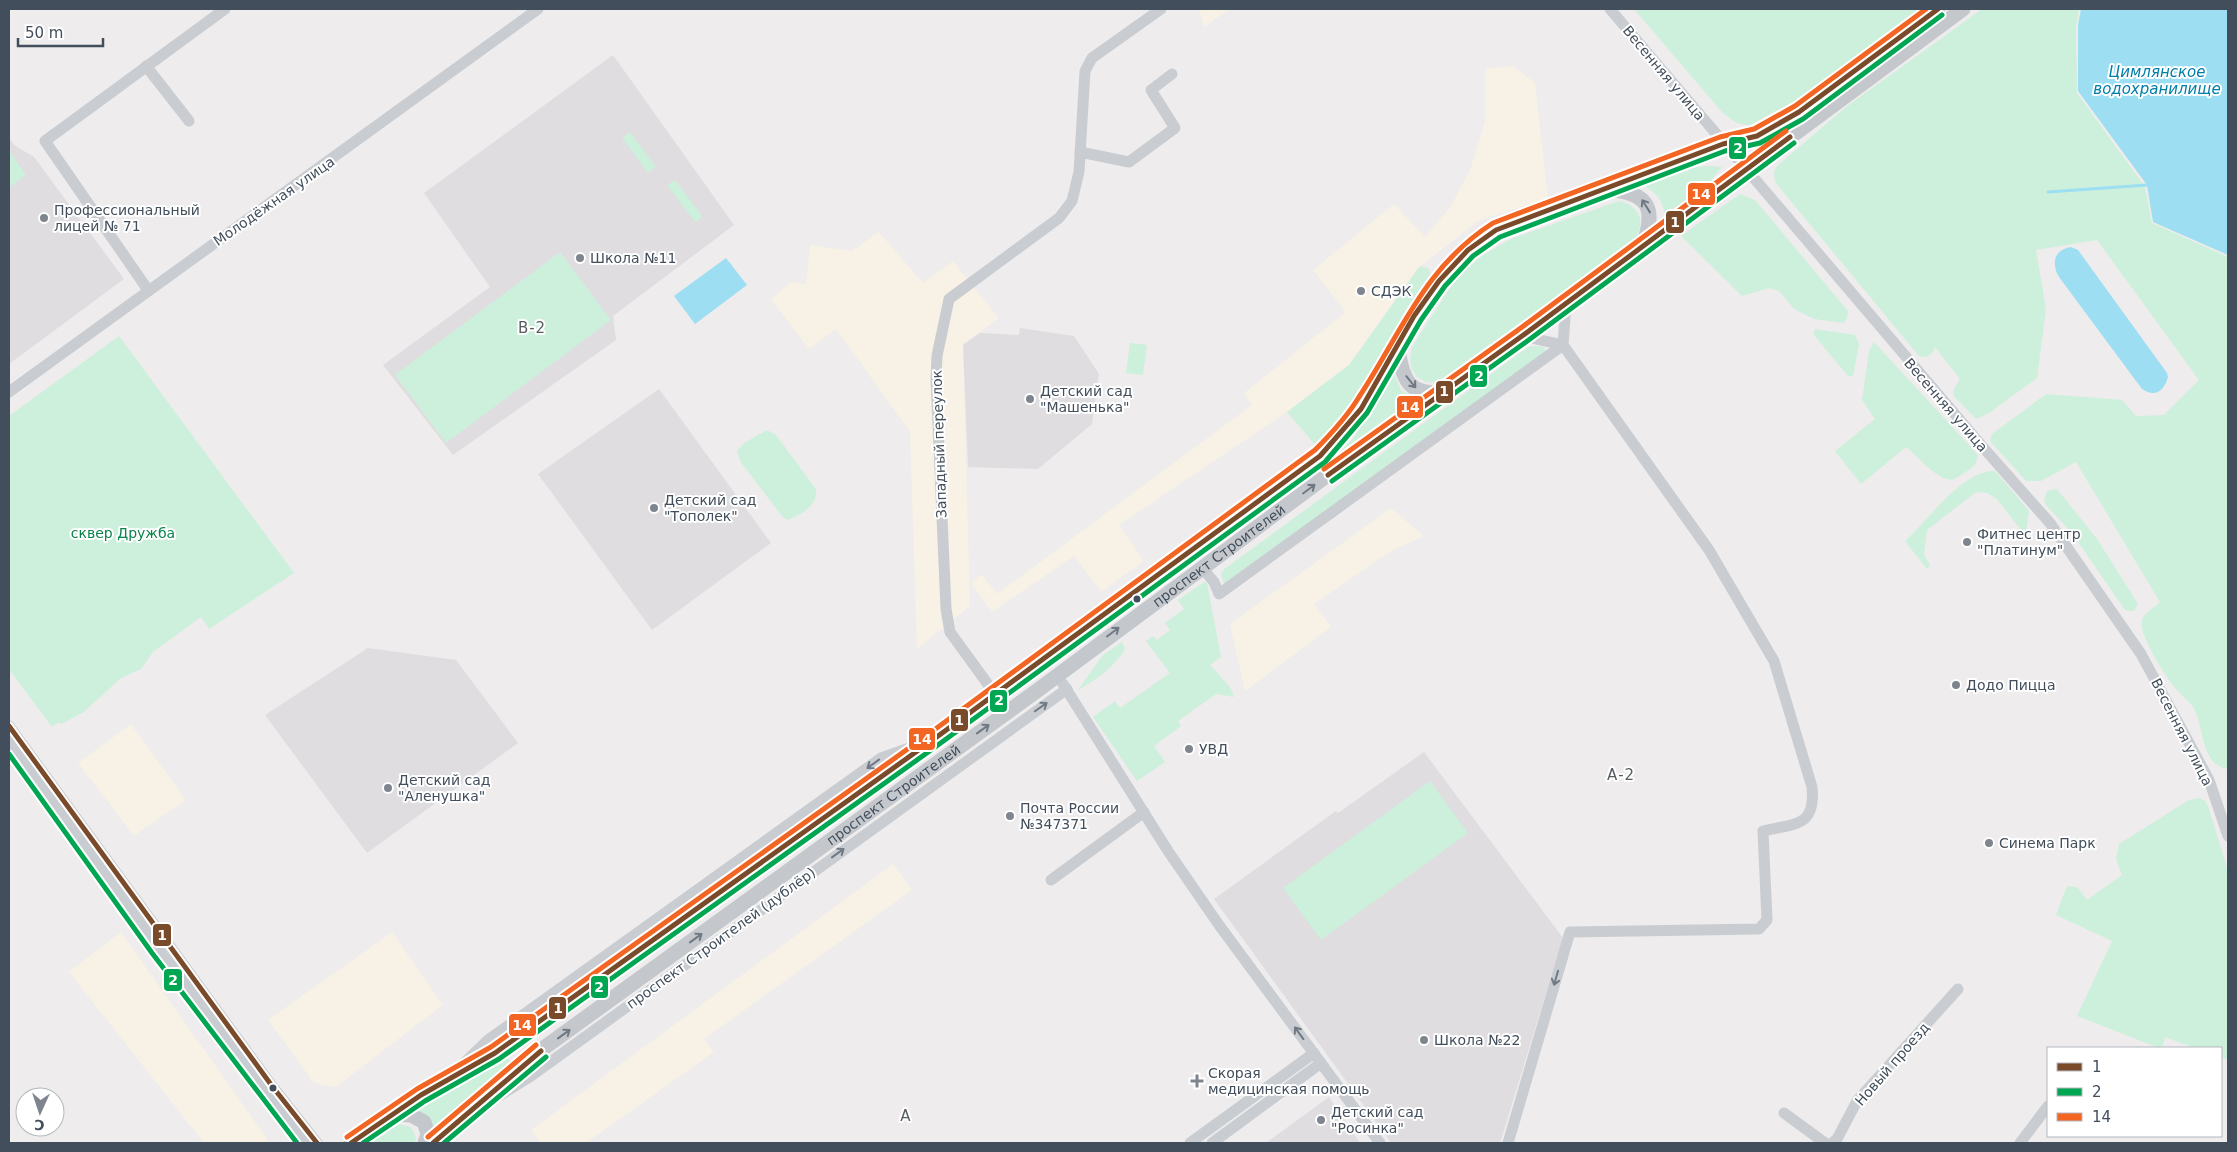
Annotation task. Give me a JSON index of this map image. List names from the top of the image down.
{
  "streets": {
    "main road": ["проспект Строителей"],
    "street": [
      "Весенняя улица",
      "Молодёжная улица",
      "Западный переулок",
      "проспект Строителей (дублёр)",
      "Новый проезд"
    ]
  },
  "crossings": [
    ["Весенняя улица", "проспект Строителей"],
    ["Западный переулок", "проспект Строителей"],
    ["проспект Строителей", "проспект Строителей (дублёр)"]
  ],
  "one_way": ["проспект Строителей (дублёр)"],
  "districts": ["В-2", "А-2", "А"],
  "water": ["Цимлянское водохранилище"],
  "parks": ["сквер Дружба"],
  "places": {
    "other": [
      "Профессиональный лицей № 71",
      "Школа №11",
      "СДЭК",
      "Детский сад \"Машенька\"",
      "Детский сад \"Тополек\"",
      "Фитнес центр \"Платинум\"",
      "Додо Пицца",
      "УВД",
      "Детский сад \"Аленушка\"",
      "Почта России №347371",
      "Синема Парк",
      "Школа №22",
      "Детский сад \"Росинка\""
    ],
    "health": ["Скорая медицинская помощь"]
  },
  "lines": ["transit line 1", "transit line 14", "transit line 2"],
  "legend": ["1", "2", "14"],
  "scale_bar": "50 m",
  "north": "bottom"
}
